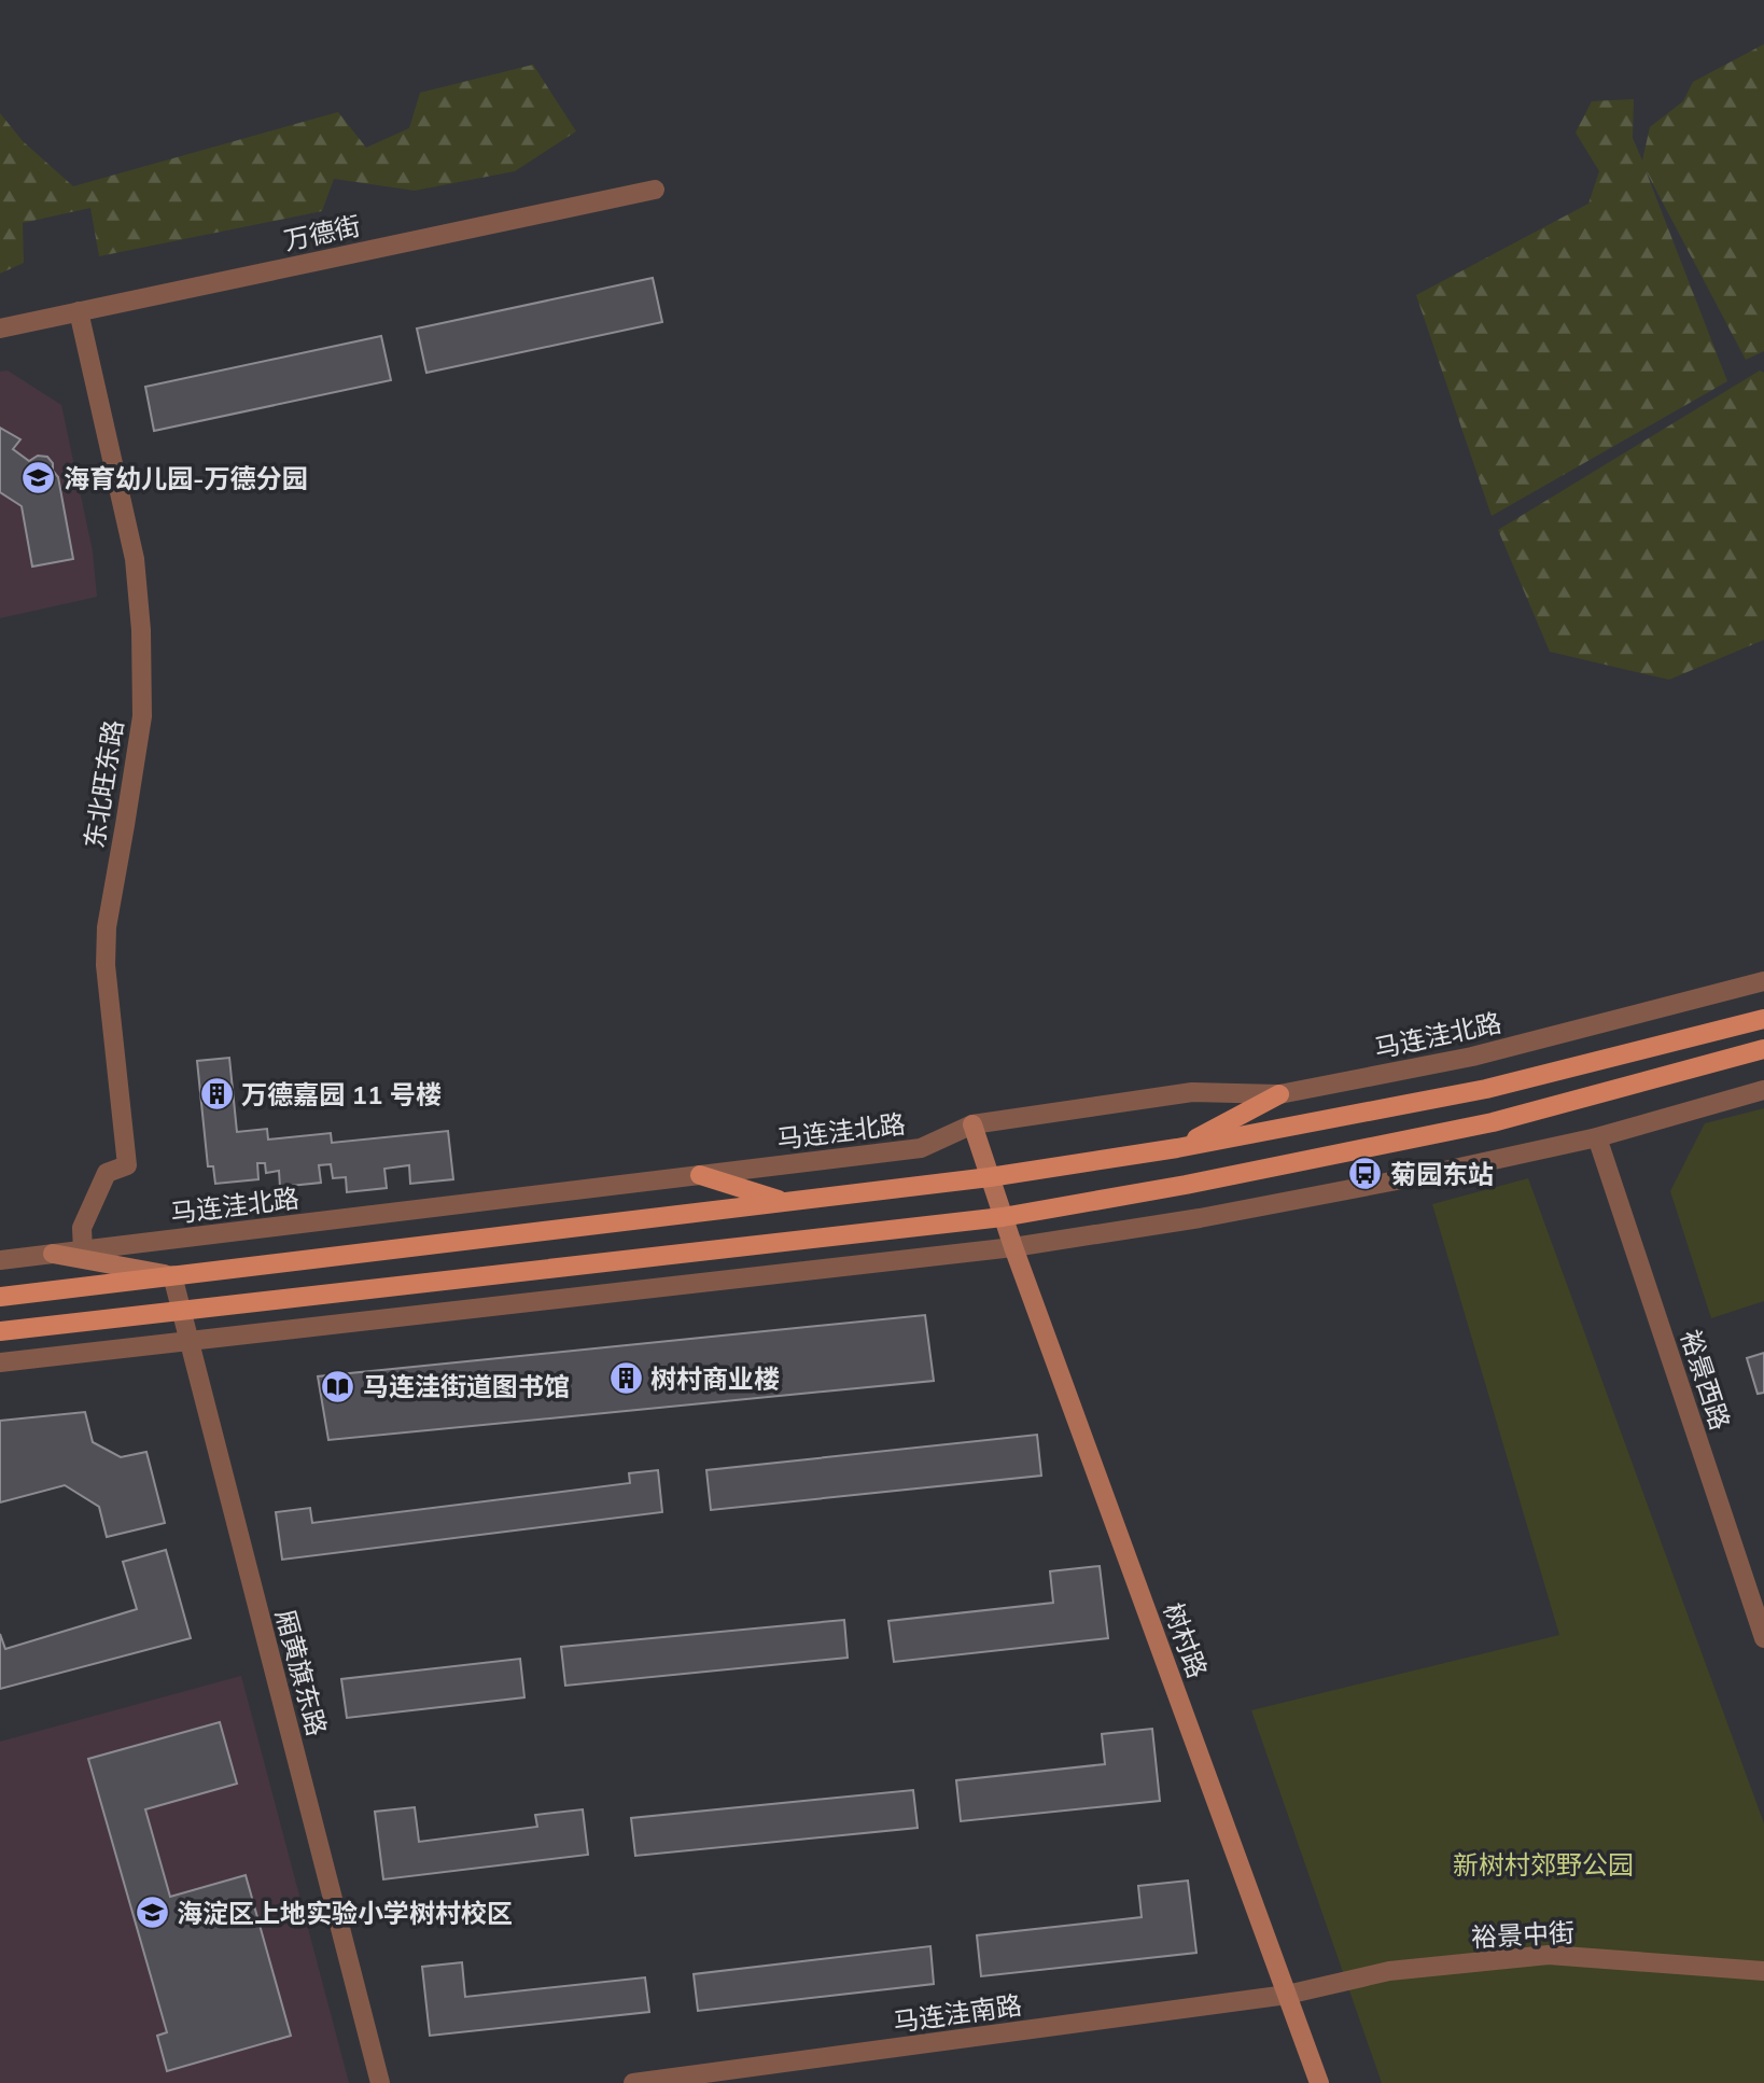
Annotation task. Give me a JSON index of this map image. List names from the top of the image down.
{
  "streets": {
    "main road": ["树村路"],
    "street": [
      "万德街",
      "东北旺东路",
      "马连洼北路",
      "裕景西路",
      "厢黄旗东路",
      "裕景中街",
      "马连洼南路"
    ]
  },
  "crossings": [
    ["万德街", "东北旺东路"],
    ["东北旺东路", "马连洼北路"],
    ["马连洼北路", "树村路"],
    ["树村路", "裕景中街"],
    ["树村路", "马连洼南路"],
    ["裕景中街", "马连洼南路"]
  ],
  "parks": ["新树村郊野公园"],
  "places": {
    "school or university": ["海育幼儿园-万德分园", "海淀区上地实验小学树村校区"],
    "building": ["万德嘉园 11 号楼", "树村商业楼"],
    "bus stop": ["菊园东站"],
    "library": ["马连洼街道图书馆"]
  }
}
